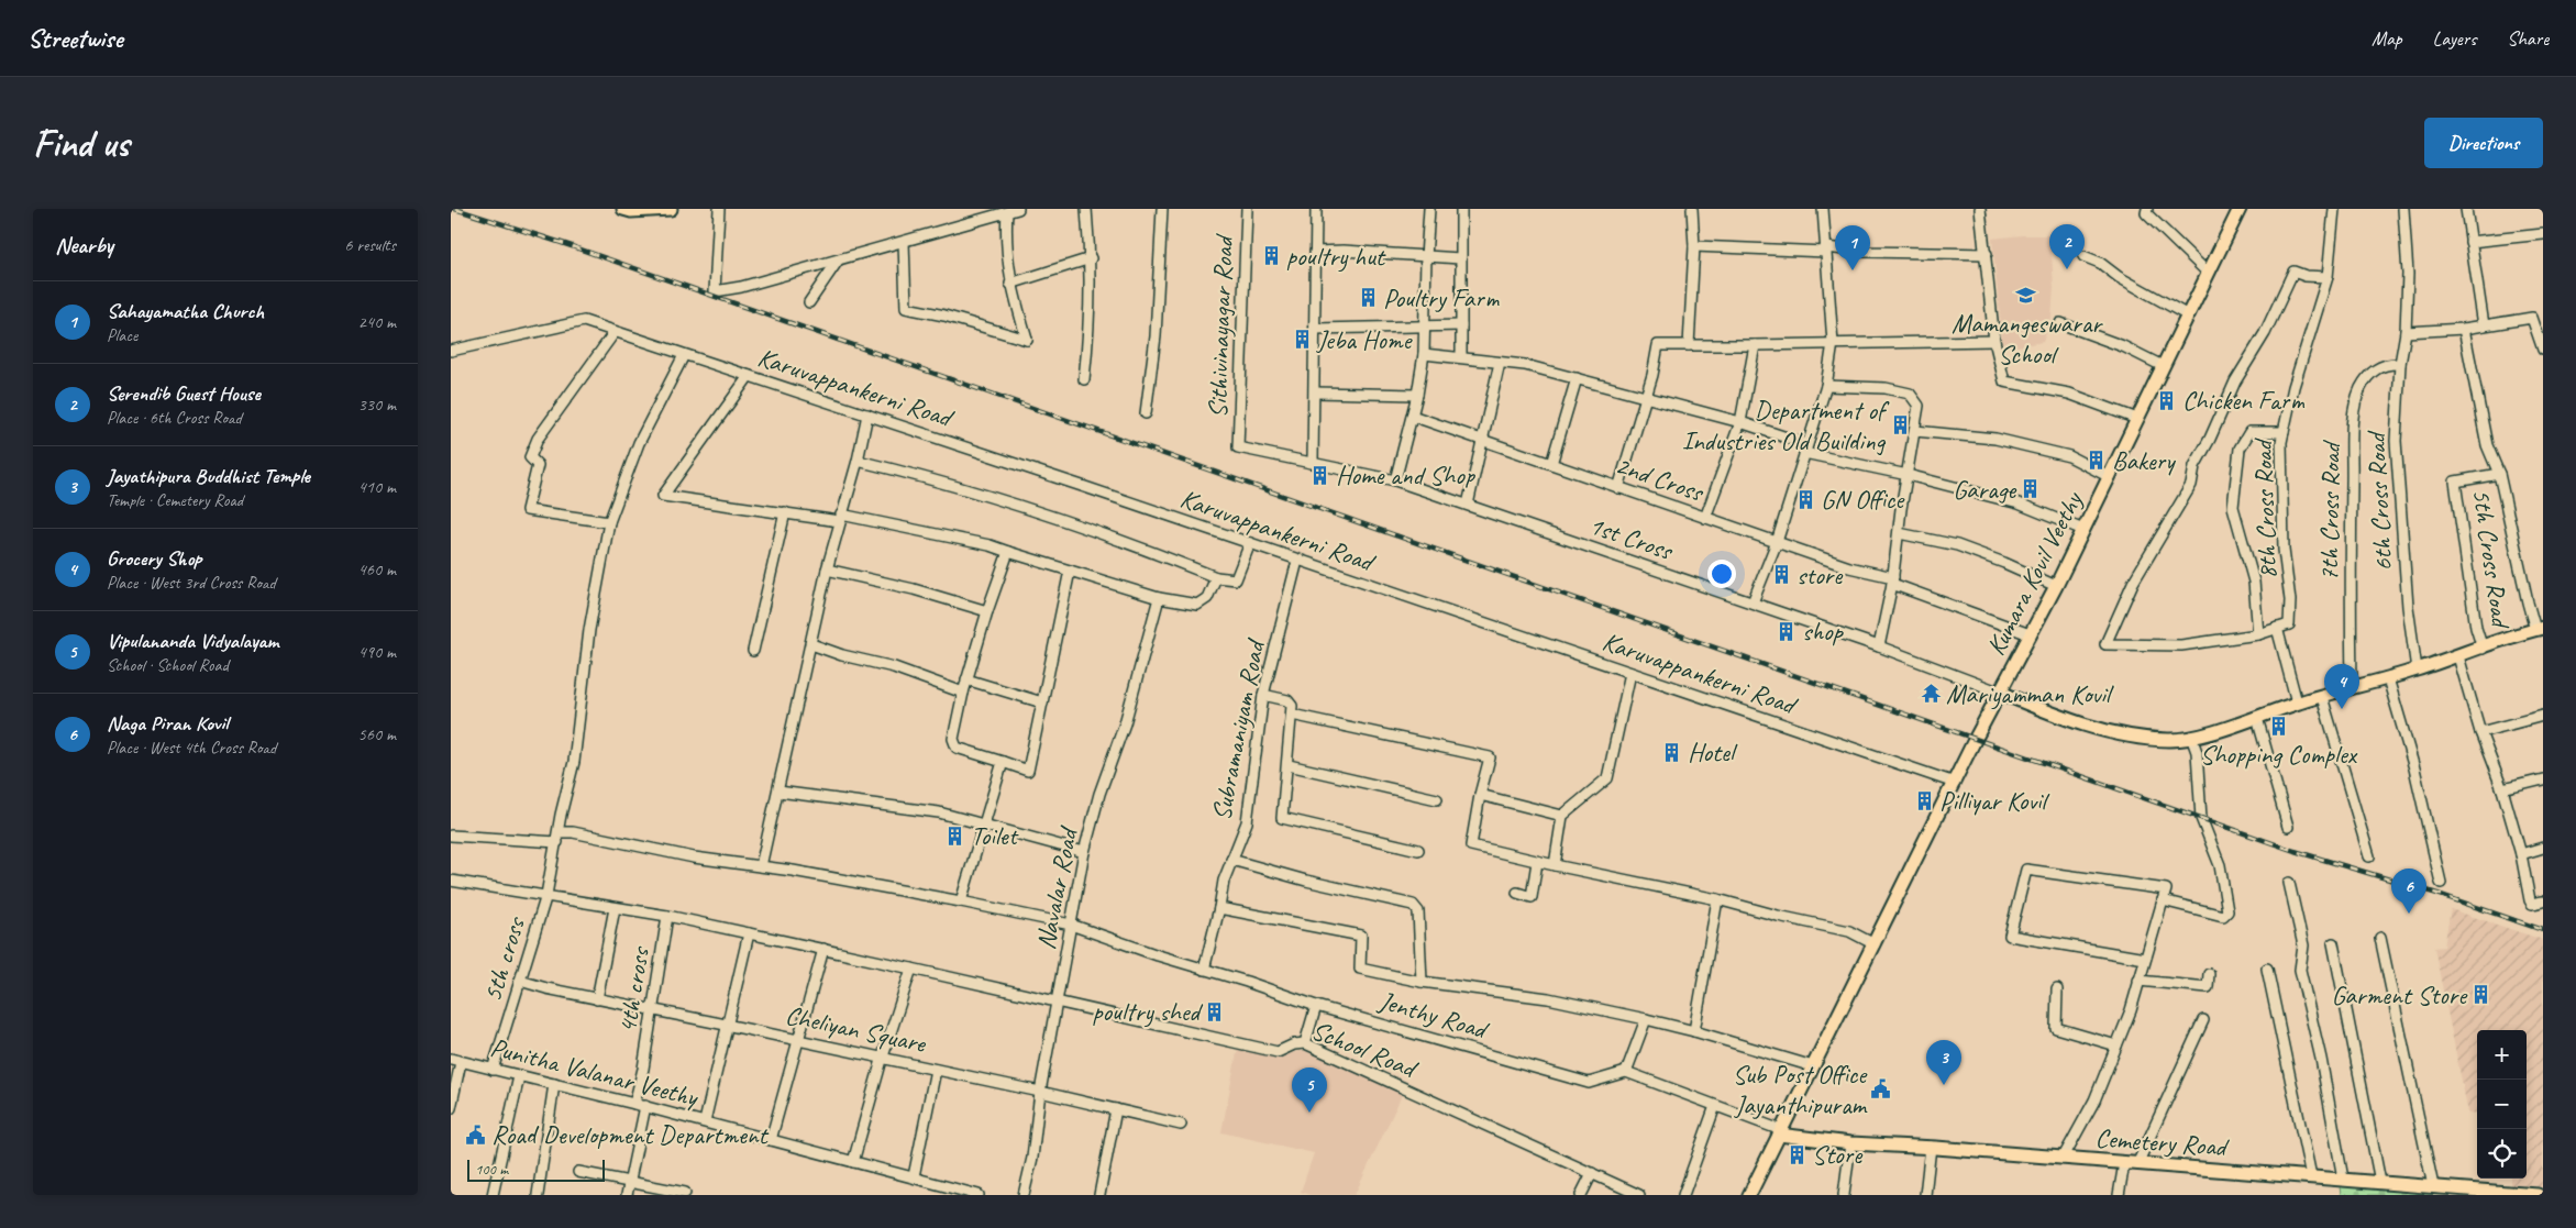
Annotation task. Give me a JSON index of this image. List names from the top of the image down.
{
  "streets": {
    "main road": ["Kumara Kovil Veethy", "Cemetery Road"],
    "street": [
      "Sithivinayagar Road",
      "Karuvappankerni Road",
      "2nd Cross",
      "6th Cross Road",
      "8th Cross Road",
      "7th Cross Road",
      "1st Cross",
      "5th Cross Road",
      "Subramaniyam Road",
      "Navalar Road",
      "5th cross",
      "4th cross",
      "Jenthy Road",
      "Cheliyan Square",
      "School Road",
      "Punitha Valanar Veethy"
    ]
  },
  "crossings": [
    ["Sithivinayagar Road", "1st Cross"],
    ["Karuvappankerni Road", "Kumara Kovil Veethy"],
    ["Karuvappankerni Road", "Subramaniyam Road"],
    ["Karuvappankerni Road", "5th cross"],
    ["2nd Cross", "Kumara Kovil Veethy"],
    ["6th Cross Road", "7th Cross Road"],
    ["1st Cross", "Kumara Kovil Veethy"],
    ["Kumara Kovil Veethy", "Cemetery Road"],
    ["Subramaniyam Road", "Jenthy Road"],
    ["Navalar Road", "Jenthy Road"],
    ["Navalar Road", "Cheliyan Square"],
    ["Navalar Road", "School Road"],
    ["5th cross", "Jenthy Road"],
    ["5th cross", "Cheliyan Square"],
    ["5th cross", "School Road"],
    ["5th cross", "Punitha Valanar Veethy"],
    ["4th cross", "Cheliyan Square"],
    ["4th cross", "School Road"],
    ["4th cross", "Punitha Valanar Veethy"]
  ],
  "places": {
    "building": [
      "poultry hut",
      "Poultry Farm",
      "Jeba Home",
      "Chicken Farm",
      "Department of Industries Old Building",
      "Bakery",
      "Home and Shop",
      "Garage",
      "GN Office",
      "store",
      "shop",
      "Shopping Complex",
      "Hotel",
      "Pilliyar Kovil",
      "Toilet",
      "Garment Store",
      "poultry shed",
      "Store"
    ],
    "school or university": ["Mamangeswarar School"],
    "temple": ["Mariyamman Kovil"],
    "public building": ["Sub Post Office Jayanthipuram", "Road Development Department"]
  },
  "scale_bar": "100 m",
  "page": {
    "header": "Streetwise",
    "nav": ["Map", "Layers", "Share"],
    "buttons": "Directions",
    "title": "Find us",
    "heading": ["Nearby", "6 results"],
    "pins": [
      "2",
      "1",
      "4",
      "6",
      "3",
      "5"
    ],
    "list": [
      {
        "mark": "1",
        "name": "Sahayamatha Church",
        "note": "Place",
        "value": "240 m"
      },
      {
        "mark": "2",
        "name": "Serendib Guest House",
        "note": "Place · 6th Cross Road",
        "value": "330 m"
      },
      {
        "mark": "3",
        "name": "Jayathipura Buddhist Temple",
        "note": "Temple · Cemetery Road",
        "value": "410 m"
      },
      {
        "mark": "4",
        "name": "Grocery Shop",
        "note": "Place · West 3rd Cross Road",
        "value": "460 m"
      },
      {
        "mark": "5",
        "name": "Vipulananda Vidyalayam",
        "note": "School · School Road",
        "value": "490 m"
      },
      {
        "mark": "6",
        "name": "Naga Piran Kovil",
        "note": "Place · West 4th Cross Road",
        "value": "560 m"
      }
    ],
    "map_buttons": ["+", "−"],
    "scale": "100 m"
  }
}
